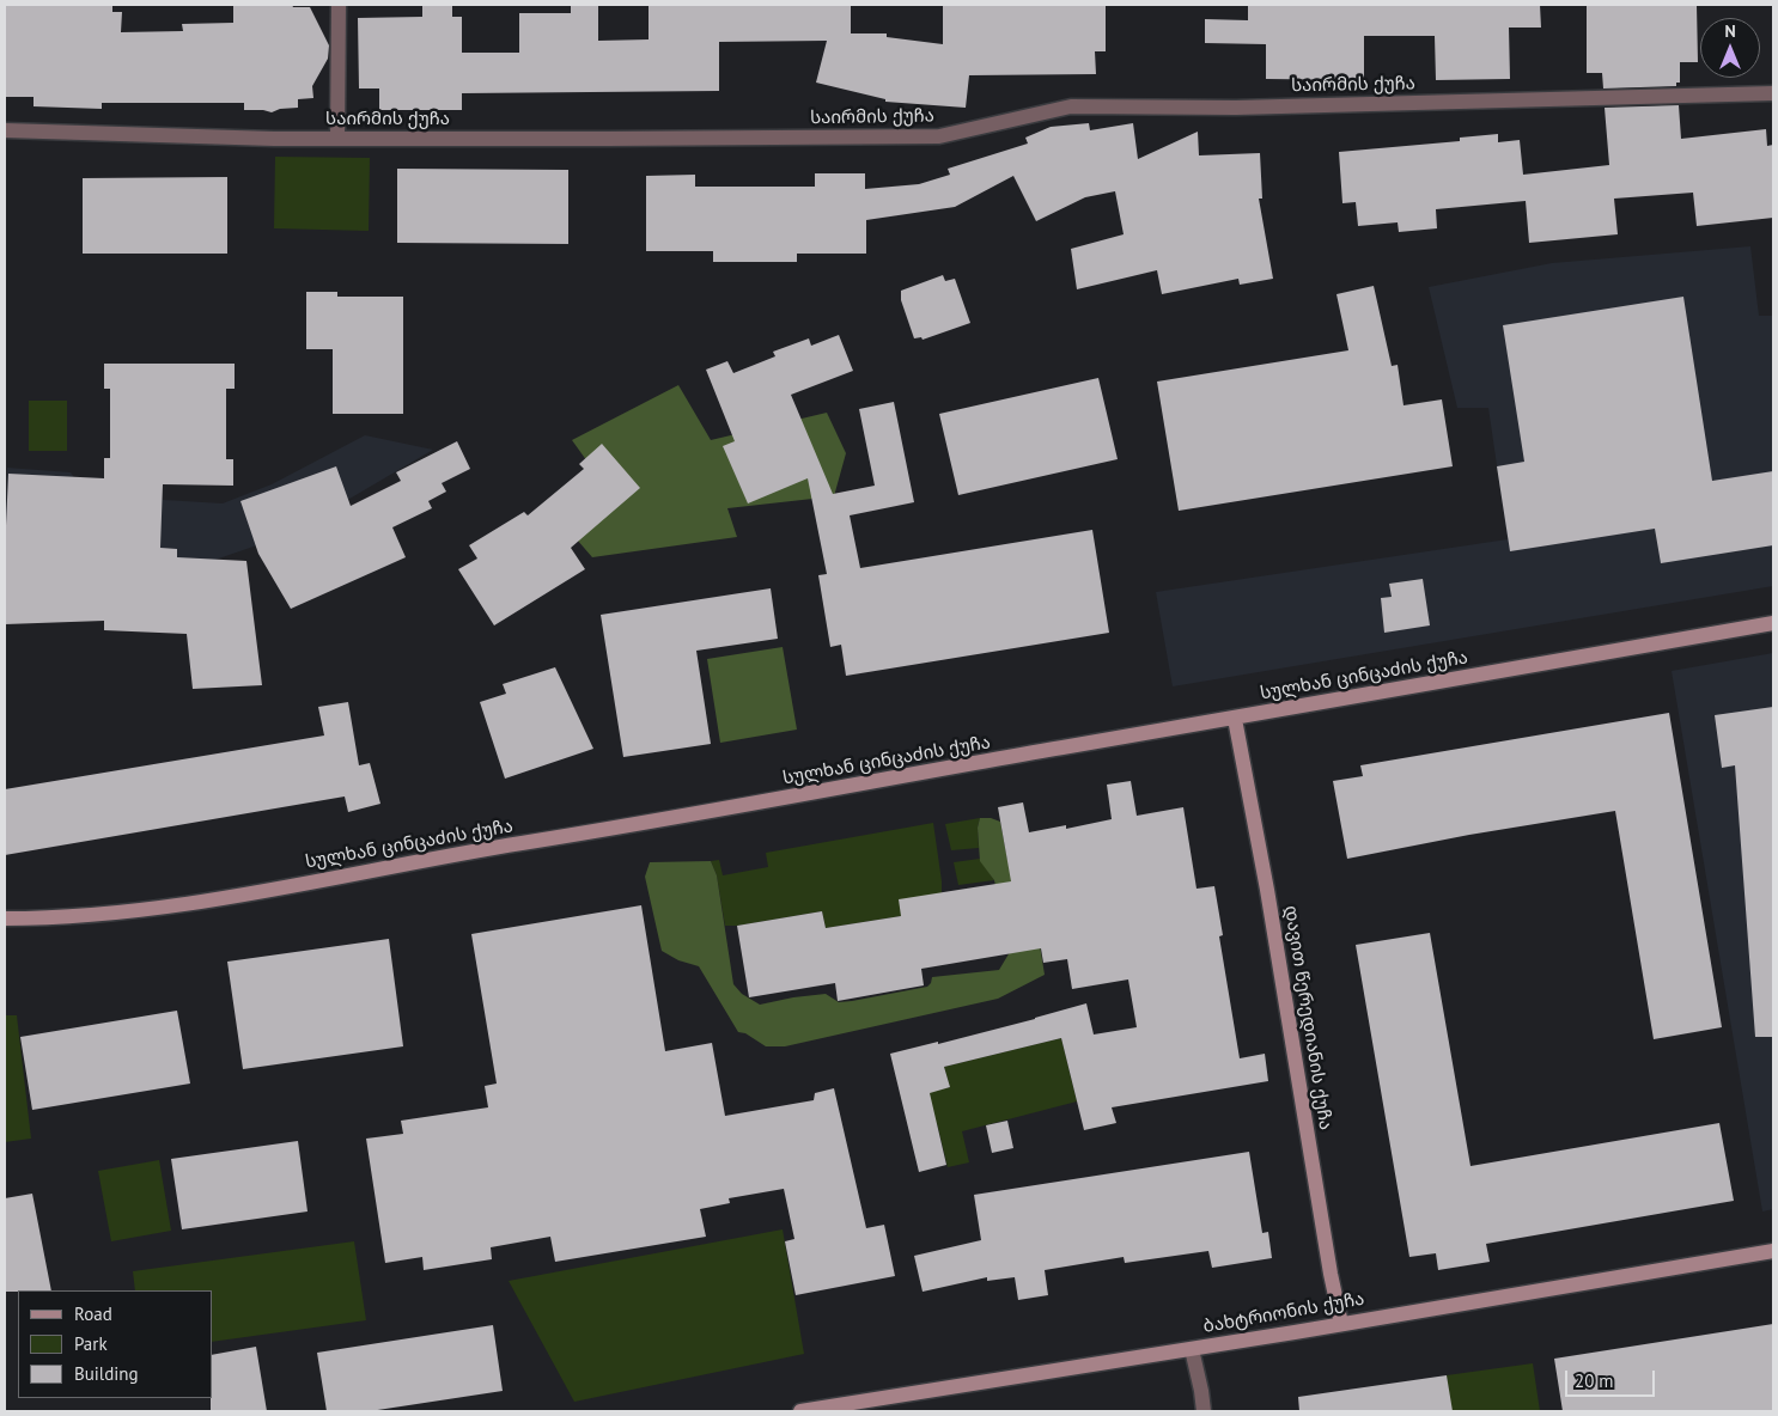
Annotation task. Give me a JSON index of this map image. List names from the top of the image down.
{
  "streets": {
    "main road": ["სულხან ცინცაძის ქუჩა", "დავით წერედიანის ქუჩა", "ბახტრიონის ქუჩა"],
    "street": ["საირმის ქუჩა"]
  },
  "crossings": [
    ["სულხან ცინცაძის ქუჩა", "დავით წერედიანის ქუჩა"],
    ["დავით წერედიანის ქუჩა", "ბახტრიონის ქუჩა"]
  ],
  "legend": ["Road", "Park", "Building"],
  "scale_bar": "20 m",
  "north": "top"
}
